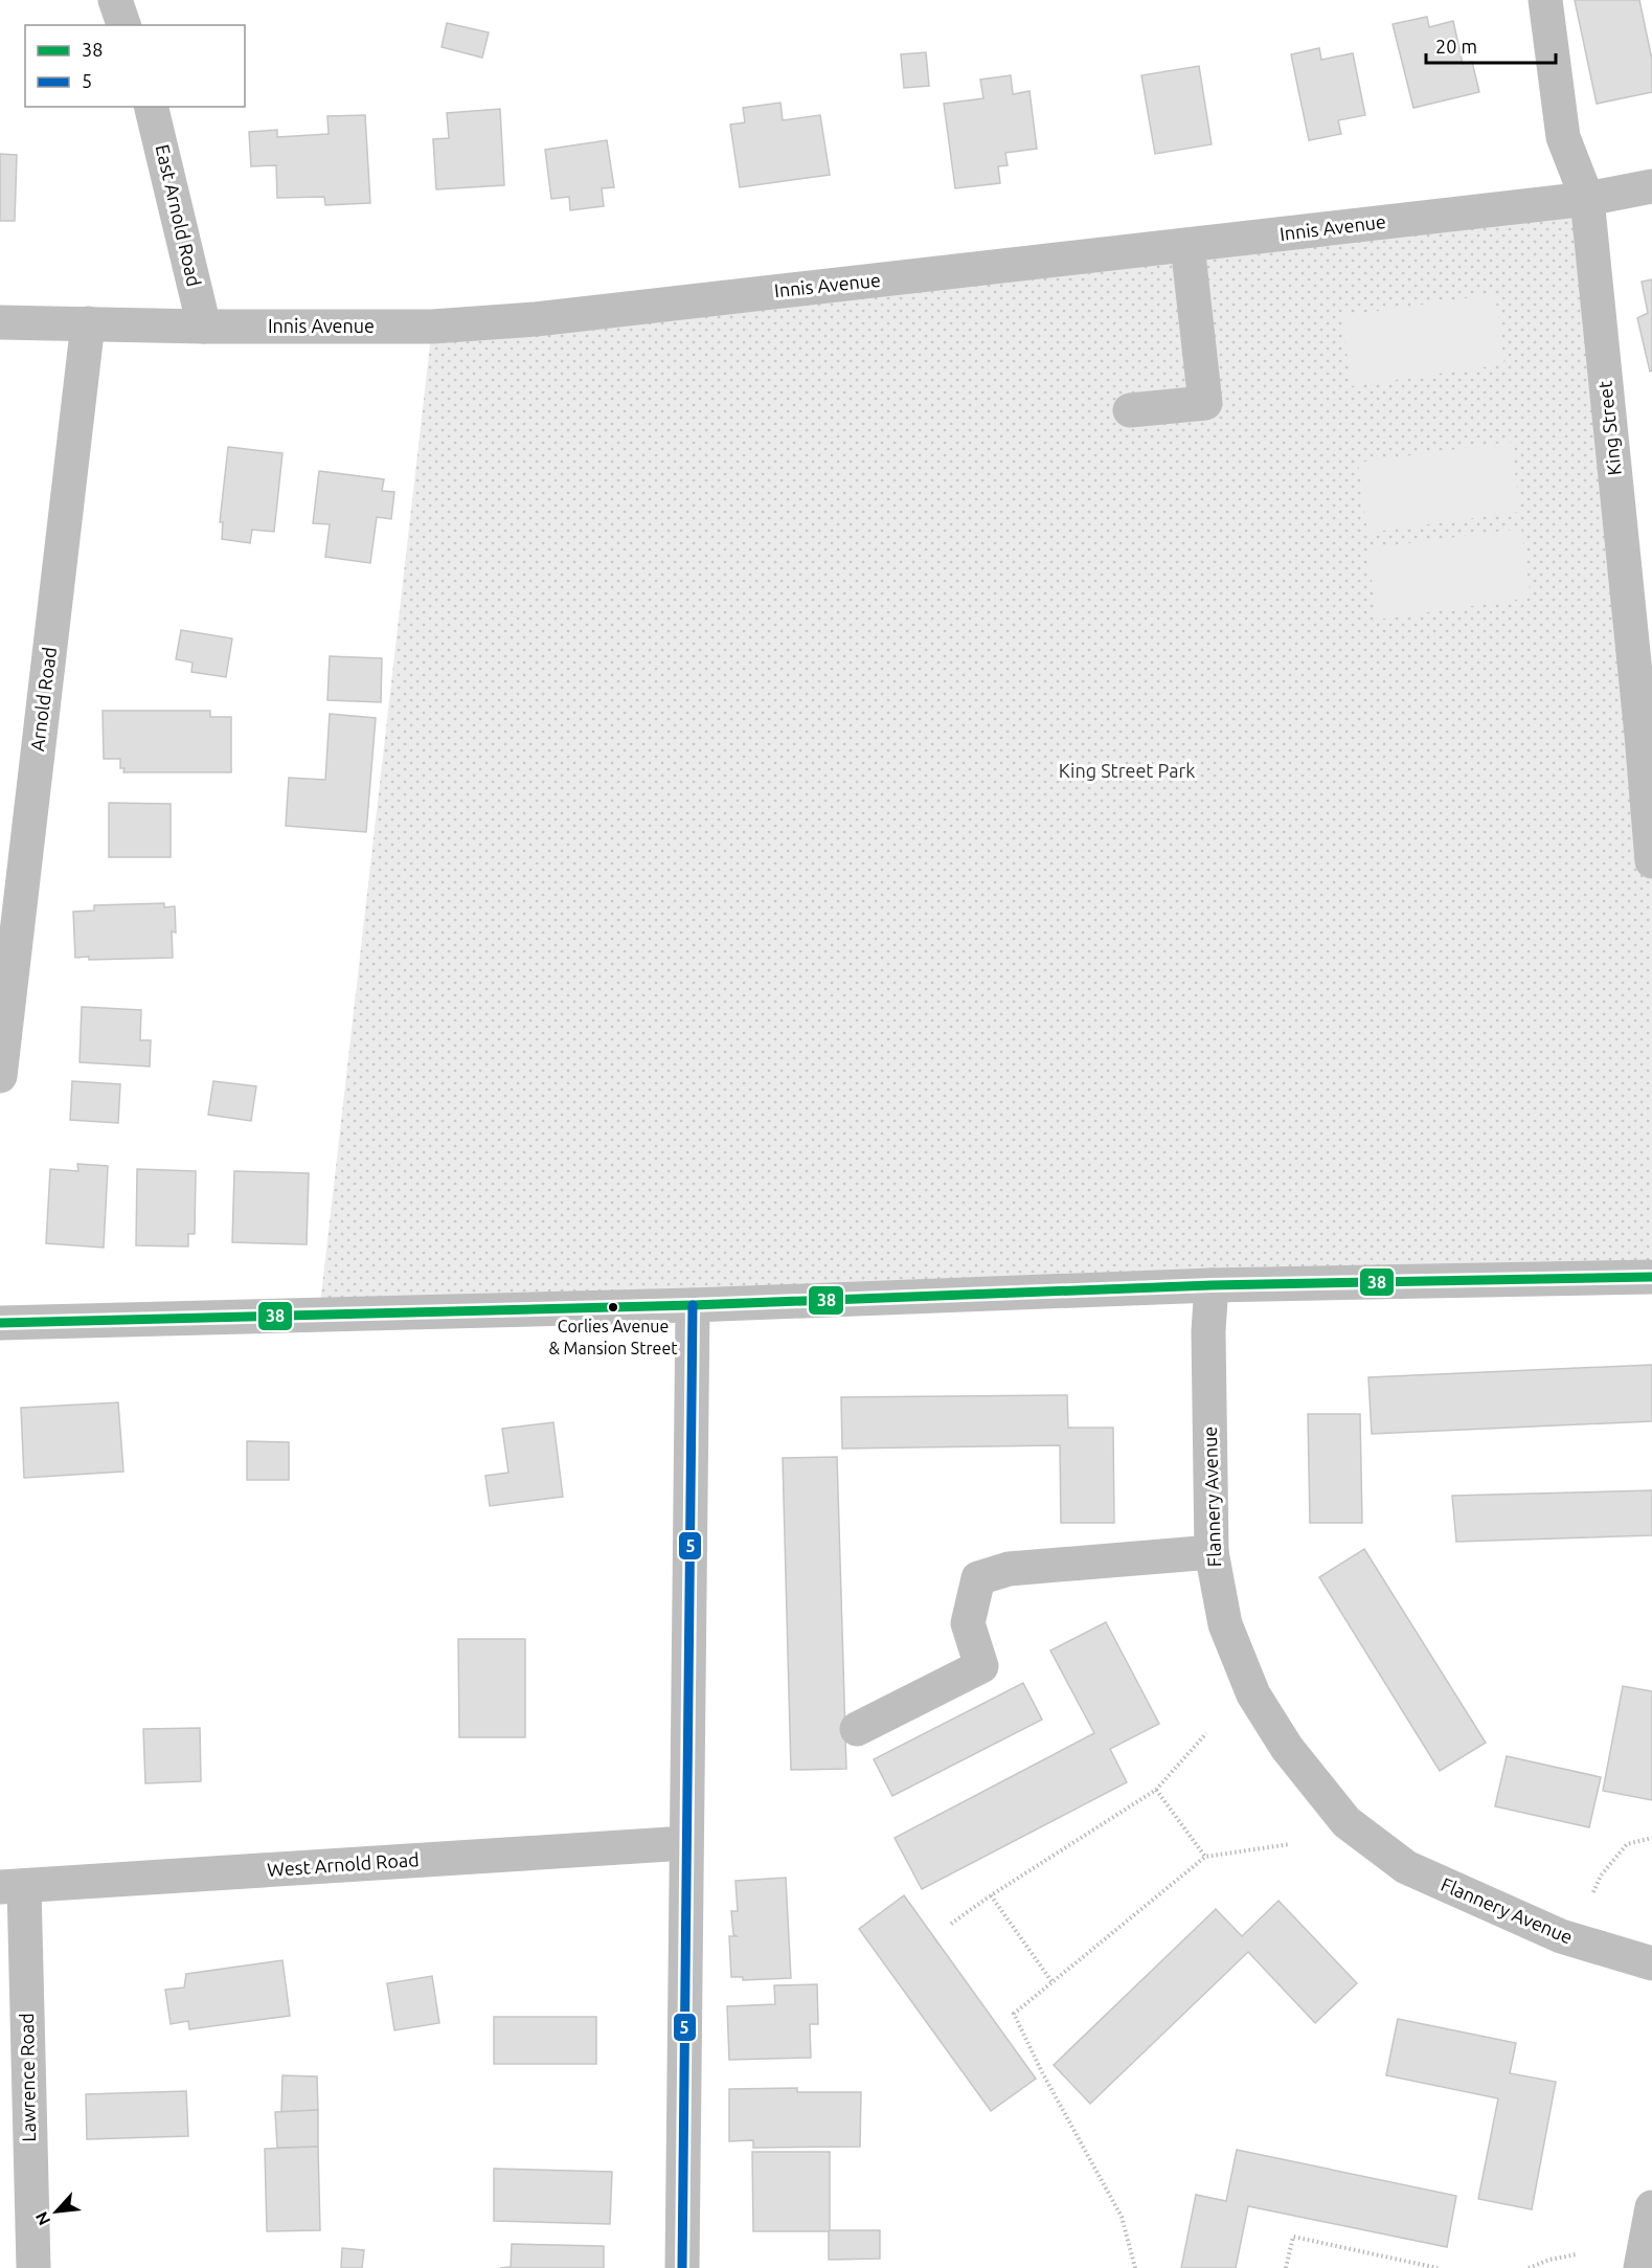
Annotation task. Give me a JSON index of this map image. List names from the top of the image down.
{
  "streets": {
    "street": [
      "East Arnold Road",
      "Innis Avenue",
      "King Street",
      "Arnold Road",
      "Flannery Avenue",
      "West Arnold Road",
      "Lawrence Road"
    ]
  },
  "crossings": [
    ["East Arnold Road", "Innis Avenue"],
    ["Innis Avenue", "King Street"],
    ["Innis Avenue", "Arnold Road"],
    ["West Arnold Road", "Lawrence Road"]
  ],
  "parks": ["King Street Park"],
  "places": ["Corlies Avenue & Mansion Street"],
  "lines": ["transit line 38", "transit line 5"],
  "legend": ["38", "5"],
  "scale_bar": "20 m",
  "north": "bottom left"
}
